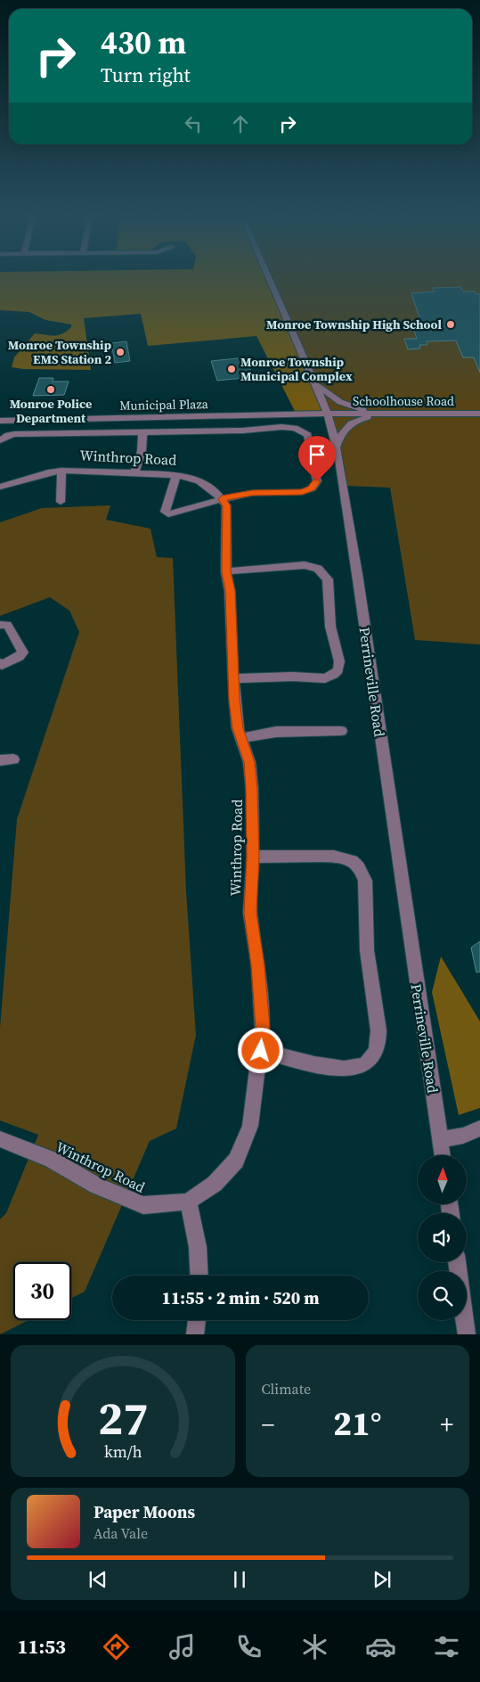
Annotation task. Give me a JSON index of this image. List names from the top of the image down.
{
  "streets": {
    "street": [
      "Schoolhouse Road",
      "Municipal Plaza",
      "Winthrop Road",
      "Perrineville Road"
    ]
  },
  "crossings": [
    ["Schoolhouse Road", "Municipal Plaza"],
    ["Schoolhouse Road", "Perrineville Road"],
    ["Municipal Plaza", "Perrineville Road"]
  ],
  "places": [
    "Monroe Township High School",
    "Monroe Township EMS Station 2",
    "Monroe Township Municipal Complex",
    "Monroe Police Department"
  ],
  "north": "top",
  "page": {
    "turn": ["430 m", "Turn right"],
    "limit": "30",
    "trip": "11:55 · 2 min · 520 m",
    "tile": "Climate",
    "heat": ["−", "21°", "+"],
    "song": ["Paper Moons", "Ada Vale"],
    "tabs": "11:53",
    "gauge": ["27", "km/h"]
  }
}
